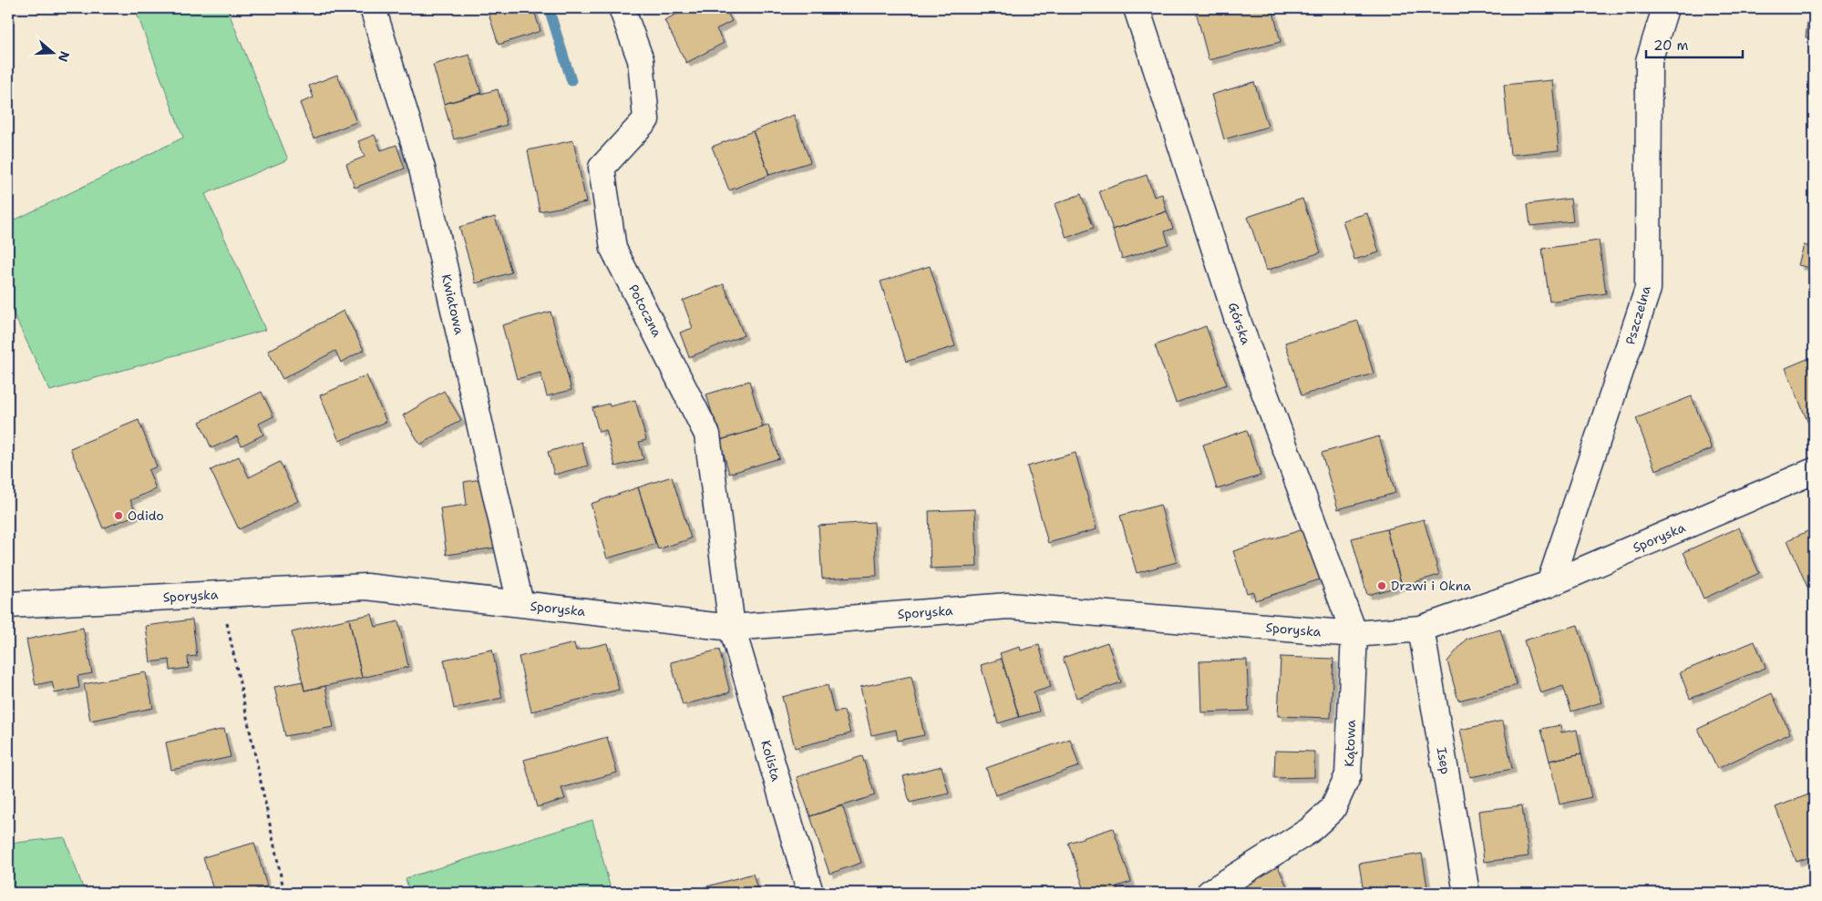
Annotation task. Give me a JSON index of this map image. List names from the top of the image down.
{
  "streets": {
    "street": [
      "Kwiatowa",
      "Potoczna",
      "Pszczelna",
      "Górska",
      "Sporyska",
      "Kątowa",
      "Kolista",
      "Isep"
    ]
  },
  "crossings": [
    ["Kwiatowa", "Sporyska"],
    ["Potoczna", "Sporyska"],
    ["Potoczna", "Kolista"],
    ["Pszczelna", "Sporyska"],
    ["Górska", "Sporyska"],
    ["Górska", "Kątowa"],
    ["Sporyska", "Kątowa"],
    ["Sporyska", "Kolista"],
    ["Sporyska", "Isep"]
  ],
  "places": ["Odido", "Drzwi i Okna"],
  "scale_bar": "20 m",
  "north": "right"
}
